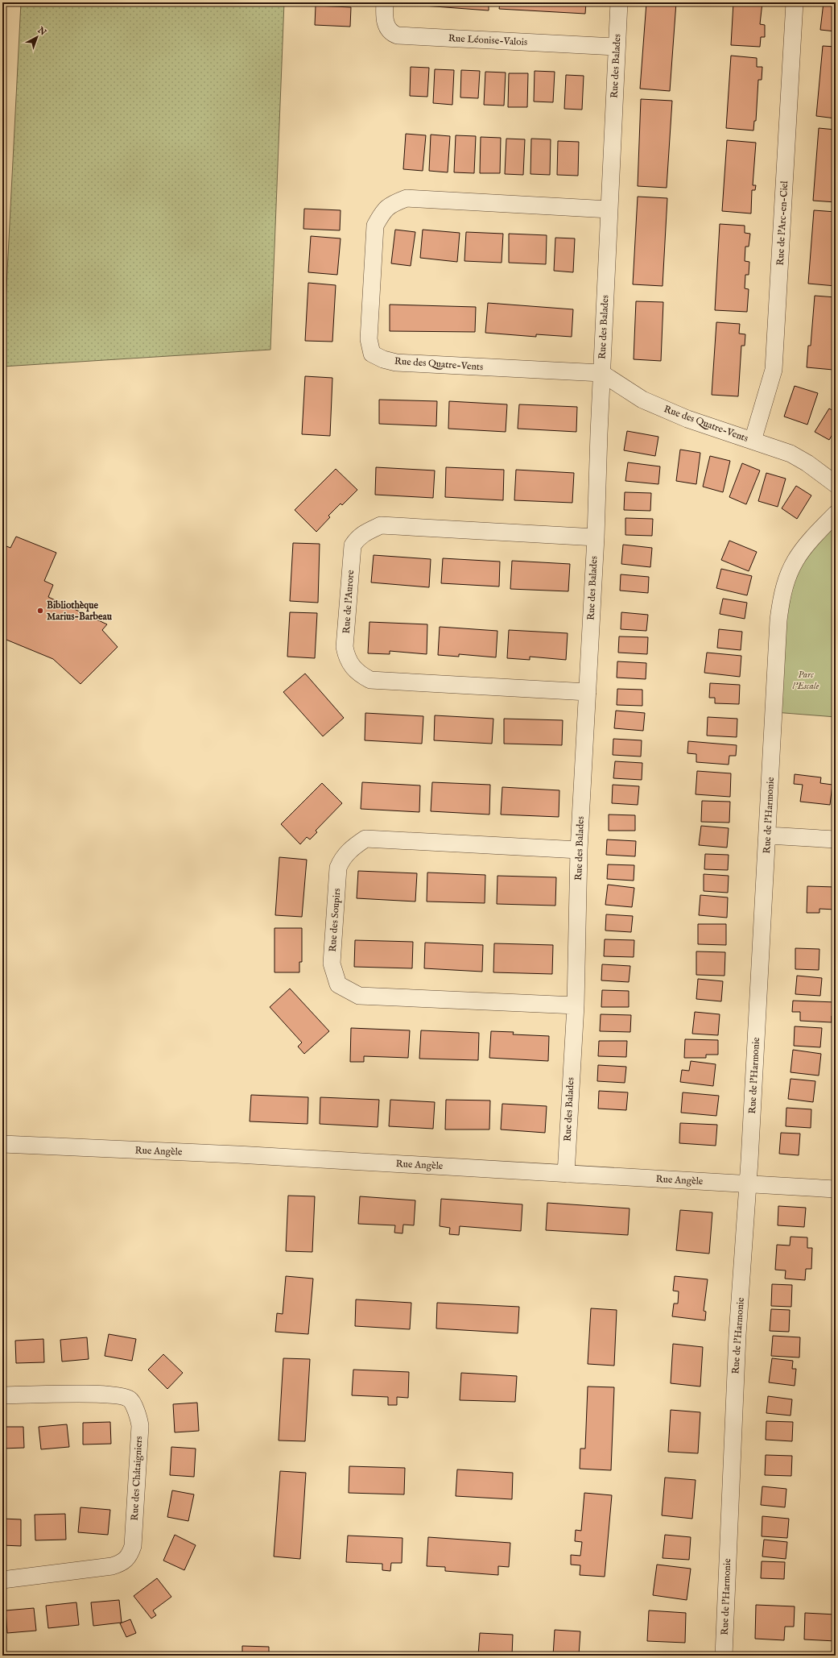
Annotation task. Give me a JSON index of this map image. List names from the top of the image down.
{
  "streets": {
    "street": [
      "Rue Léonise-Valois",
      "Rue des Balades",
      "Rue de l'Arc-en-Ciel",
      "Rue des Quatre-Vents",
      "Rue de l'Aurore",
      "Rue de l'Harmonie",
      "Rue des Soupirs",
      "Rue Angèle",
      "Rue des Châtaigniers"
    ]
  },
  "crossings": [
    ["Rue Léonise-Valois", "Rue des Balades"],
    ["Rue des Balades", "Rue des Quatre-Vents"],
    ["Rue des Balades", "Rue de l'Aurore"],
    ["Rue des Balades", "Rue des Soupirs"],
    ["Rue des Balades", "Rue Angèle"],
    ["Rue de l'Arc-en-Ciel", "Rue des Quatre-Vents"],
    ["Rue de l'Harmonie", "Rue Angèle"]
  ],
  "parks": ["Parc l'Escale"],
  "places": ["Bibliothèque Marius-Barbeau"],
  "north": "top right"
}
